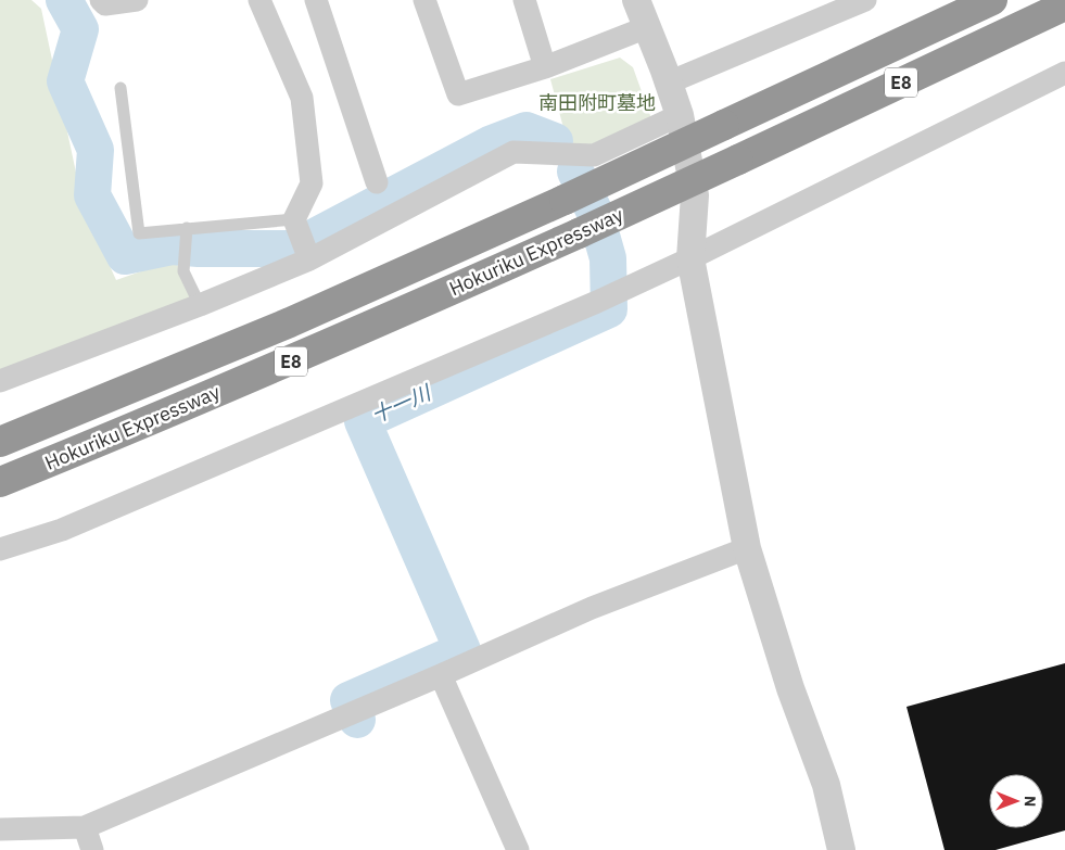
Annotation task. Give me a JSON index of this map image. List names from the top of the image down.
{
  "streets": {
    "highway": ["E8", "Hokuriku Expressway"]
  },
  "water": ["十一川"],
  "parks": ["南田附町墓地"],
  "north": "right"
}
